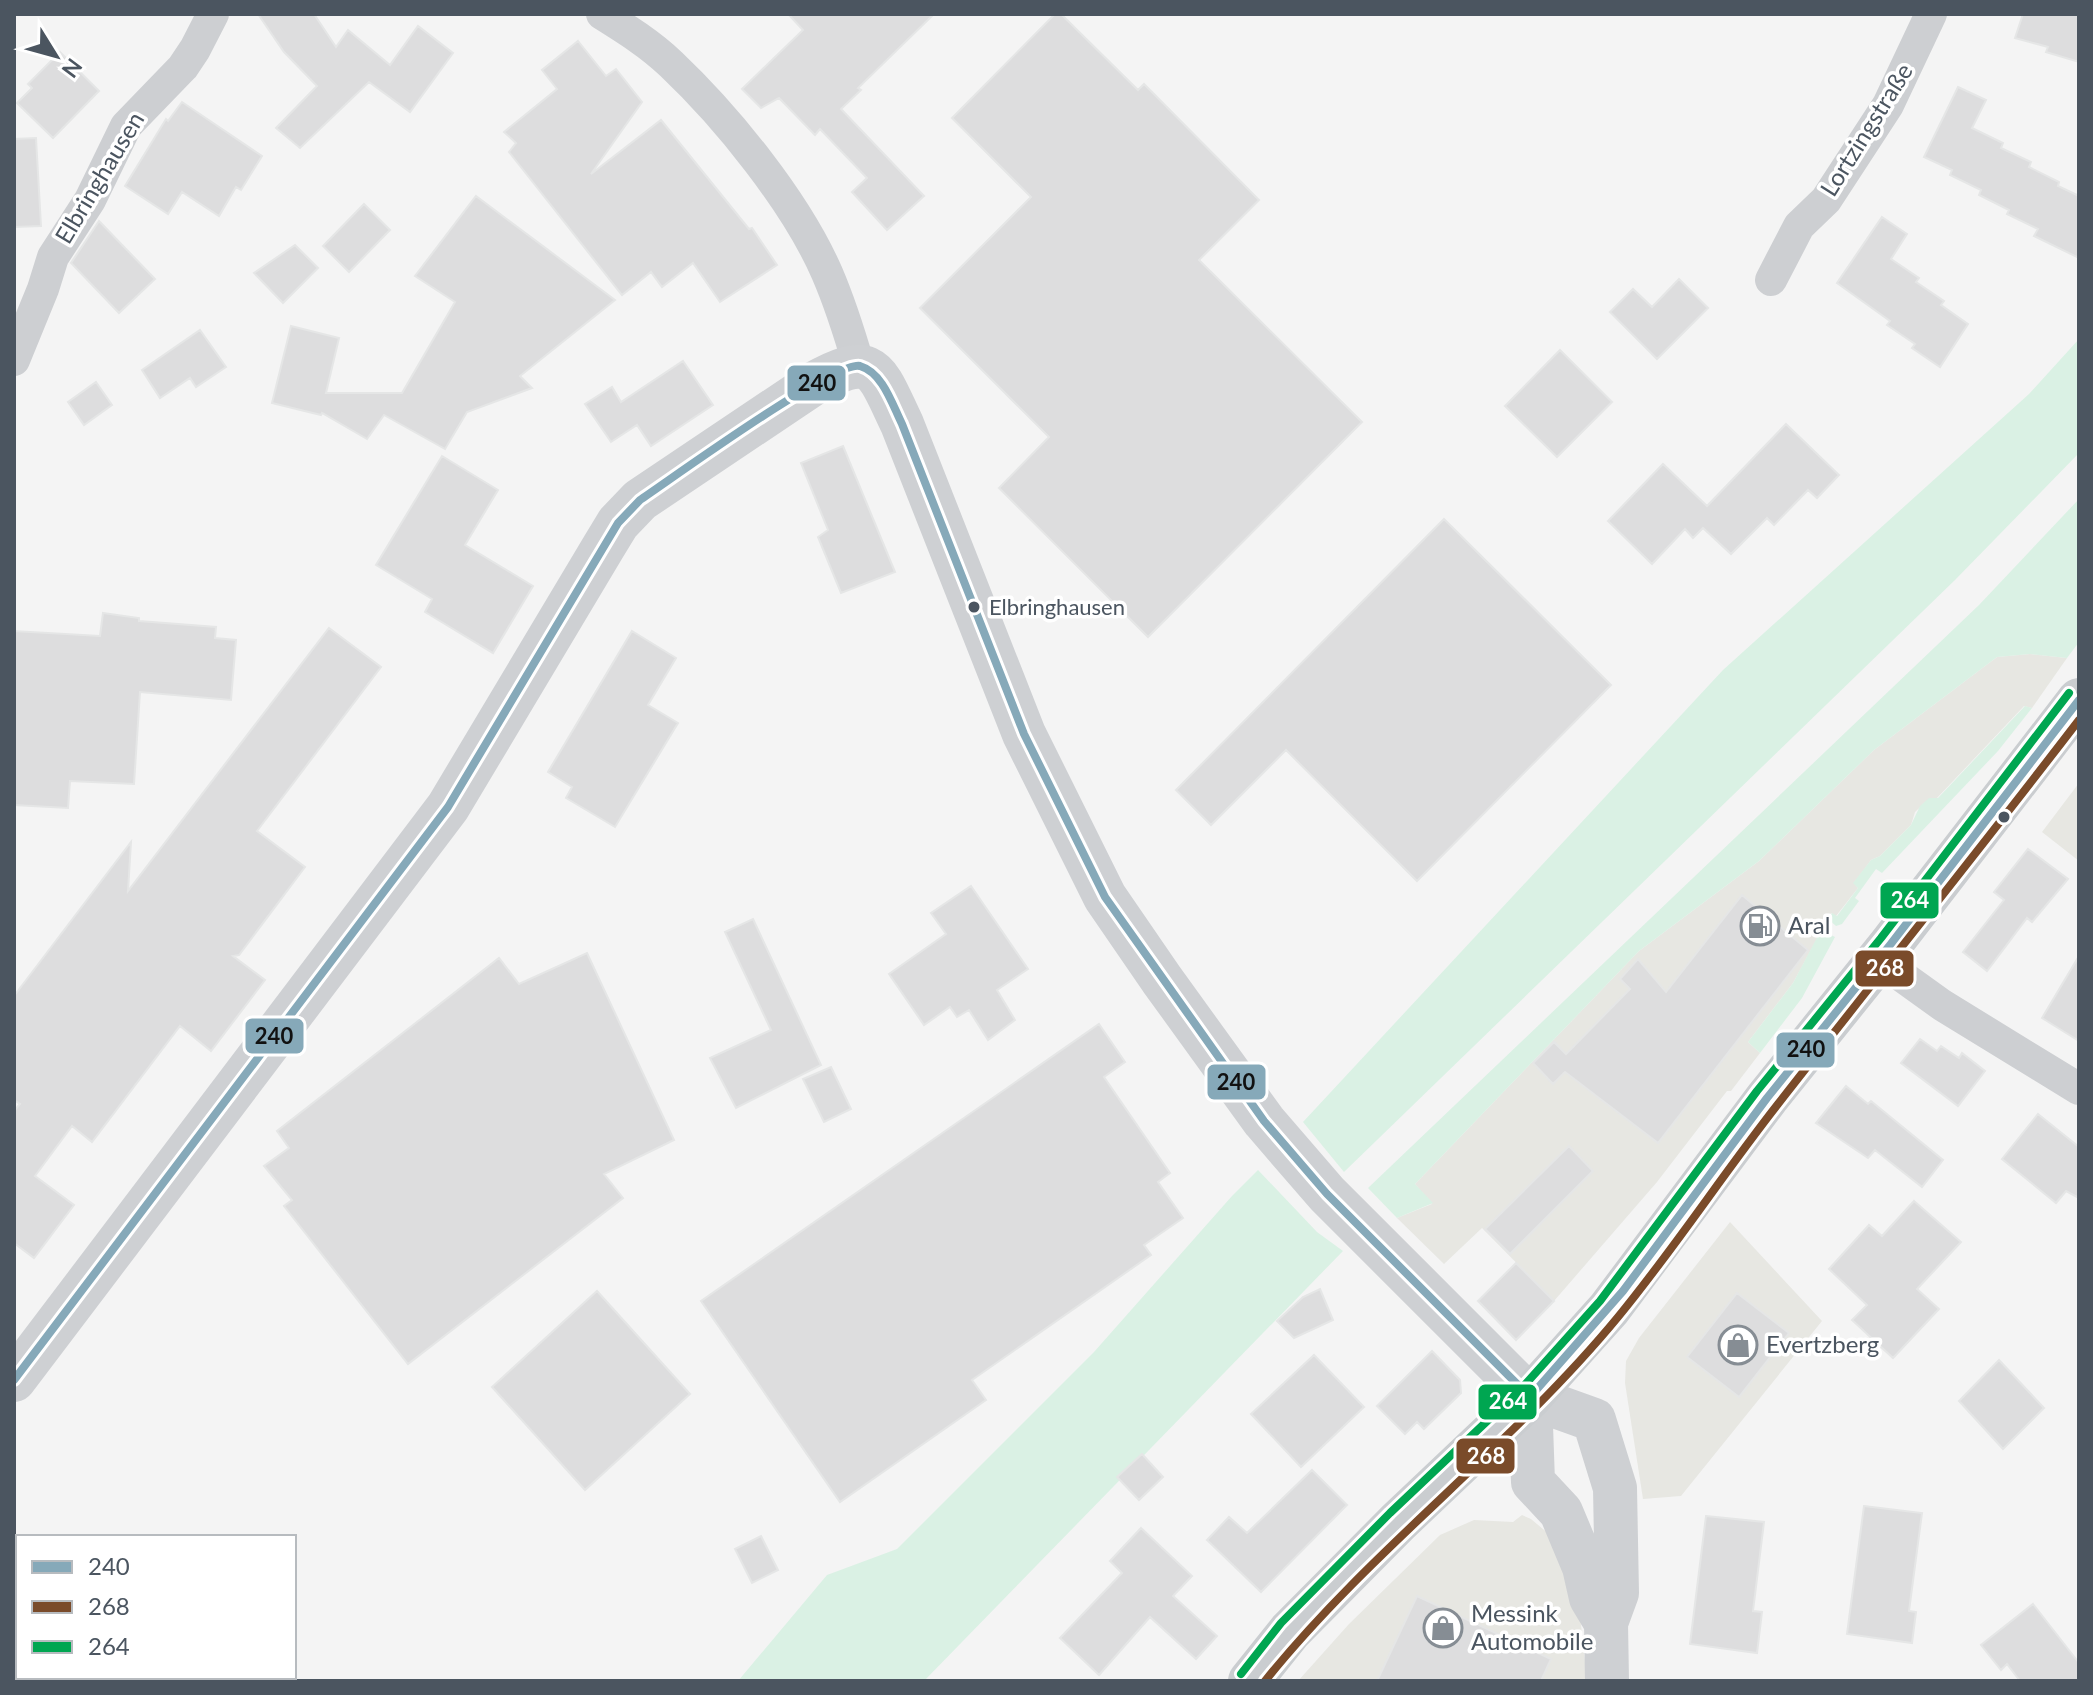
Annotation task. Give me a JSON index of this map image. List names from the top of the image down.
{
  "streets": {
    "street": ["Lortzingstraße", "Elbringhausen"]
  },
  "places": {
    "other": ["Elbringhausen"],
    "fuel station": ["Aral"],
    "shop": ["Evertzberg", "Messink Automobile"]
  },
  "lines": ["transit line 240", "transit line 264", "transit line 268"],
  "legend": ["240", "268", "264"],
  "north": "bottom right"
}
